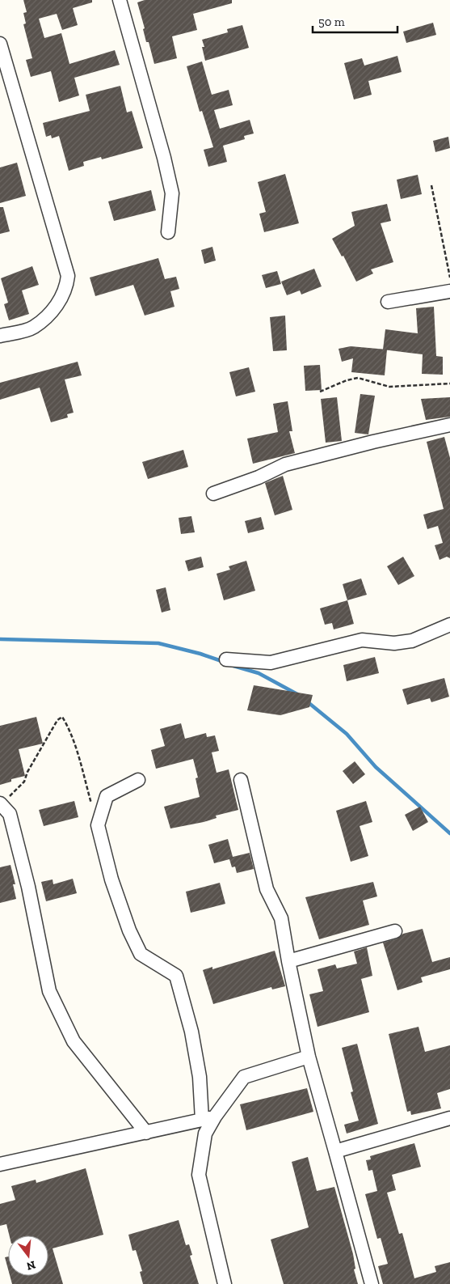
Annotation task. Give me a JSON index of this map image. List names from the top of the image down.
{
  "scale_bar": "50 m",
  "north": "bottom"
}
